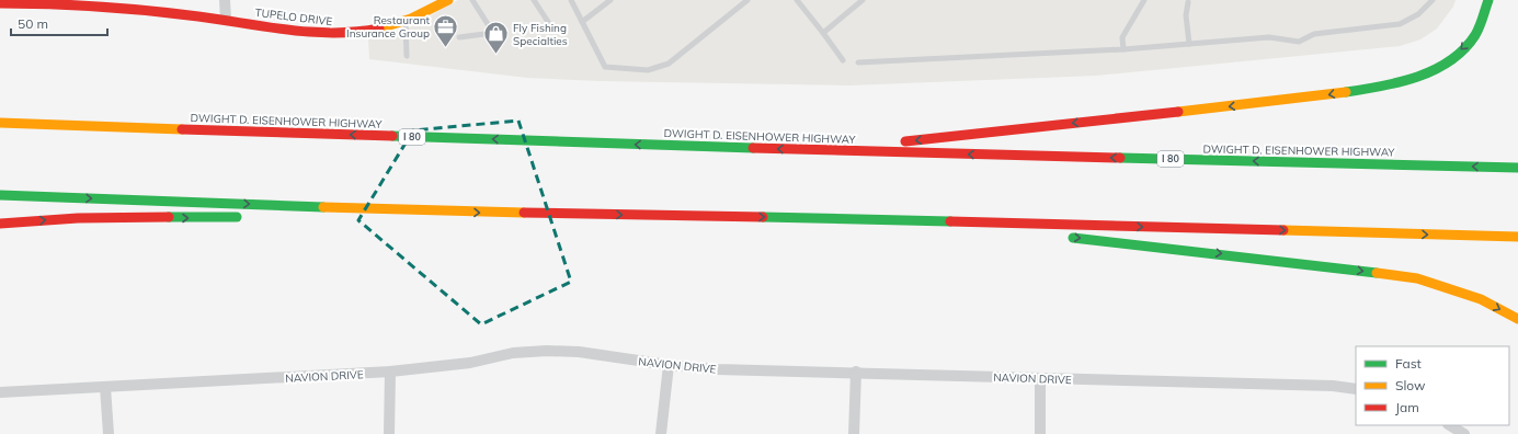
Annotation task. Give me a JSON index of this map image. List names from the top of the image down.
{
  "streets": {
    "main road": ["TUPELO DRIVE", "DWIGHT D. EISENHOWER HIGHWAY", "I 80"],
    "street": ["NAVION DRIVE"]
  },
  "places": {
    "office": ["Restaurant Insurance Group"],
    "shop": ["Fly Fishing Specialties"]
  },
  "legend": ["Fast", "Slow", "Jam"],
  "scale_bar": "50 m"
}
